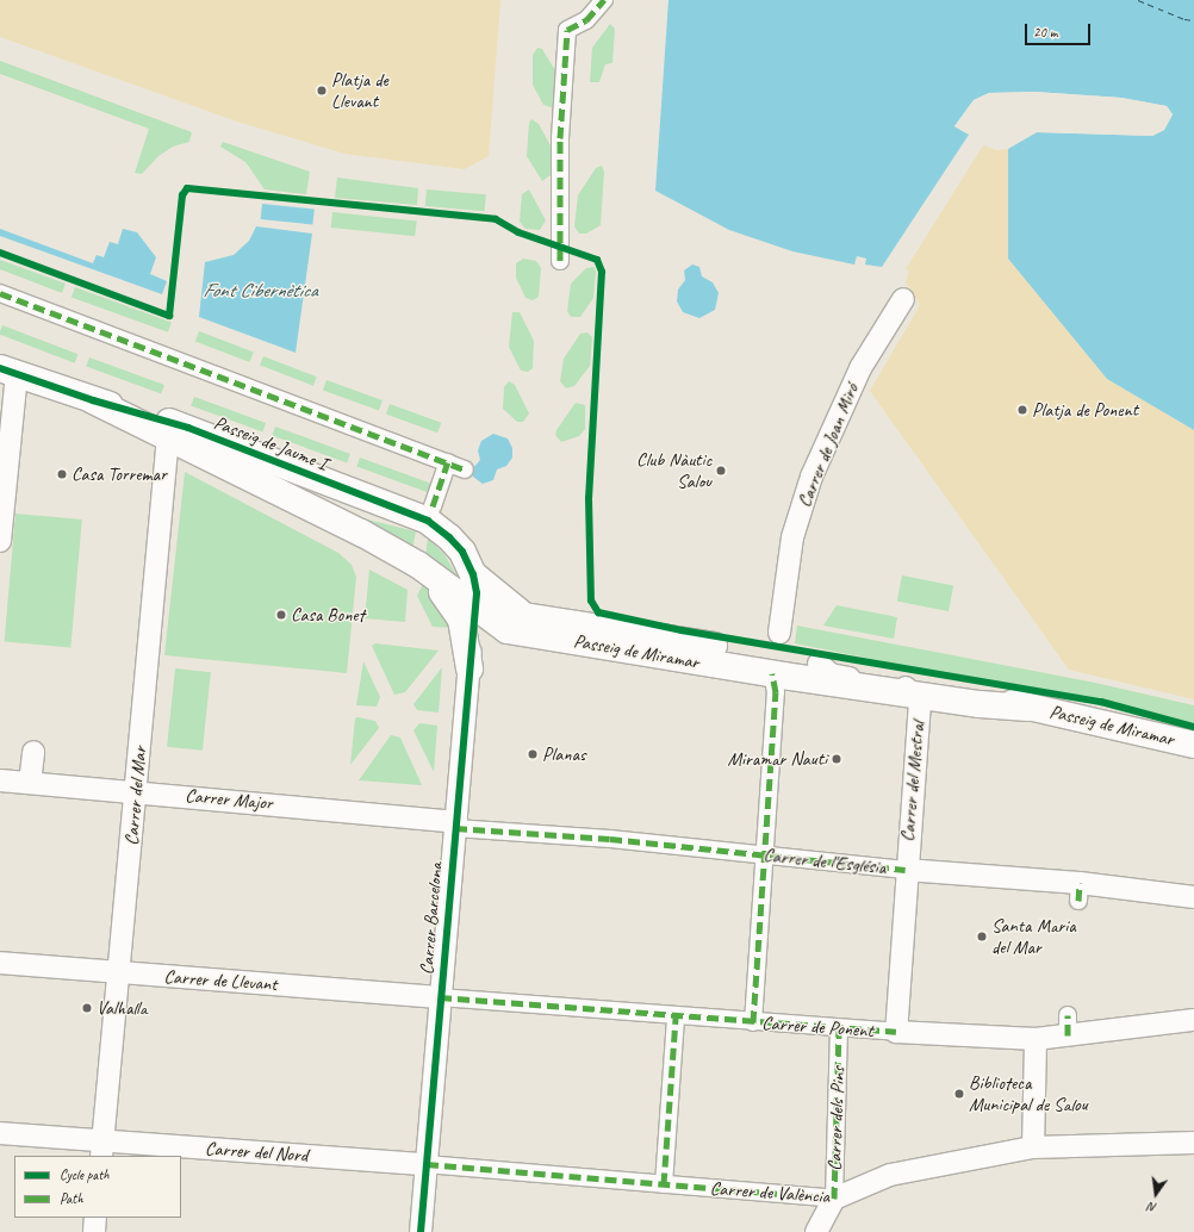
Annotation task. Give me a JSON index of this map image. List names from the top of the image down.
{
  "streets": {
    "street": [
      "Passeig de Jaume I",
      "Carrer de Joan Miró",
      "Passeig de Miramar",
      "Carrer del Mestral",
      "Carrer del Mar",
      "Carrer Major",
      "Carrer de l'Església",
      "Carrer Barcelona",
      "Carrer de Llevant",
      "Carrer de Ponent",
      "Carrer dels Pins",
      "Carrer del Nord",
      "Carrer de València"
    ]
  },
  "crossings": [
    ["Passeig de Jaume I", "Passeig de Miramar"],
    ["Passeig de Jaume I", "Carrer del Mar"],
    ["Passeig de Jaume I", "Carrer Barcelona"],
    ["Passeig de Miramar", "Carrer del Mestral"],
    ["Passeig de Miramar", "Carrer Barcelona"],
    ["Carrer del Mestral", "Carrer de l'Església"],
    ["Carrer del Mestral", "Carrer de Ponent"],
    ["Carrer del Mar", "Carrer Major"],
    ["Carrer del Mar", "Carrer de Llevant"],
    ["Carrer del Mar", "Carrer del Nord"],
    ["Carrer Major", "Carrer de l'Església"],
    ["Carrer Major", "Carrer Barcelona"],
    ["Carrer de l'Església", "Carrer Barcelona"],
    ["Carrer Barcelona", "Carrer de Llevant"],
    ["Carrer Barcelona", "Carrer de Ponent"],
    ["Carrer Barcelona", "Carrer del Nord"],
    ["Carrer Barcelona", "Carrer de València"],
    ["Carrer de Llevant", "Carrer de Ponent"],
    ["Carrer de Ponent", "Carrer dels Pins"],
    ["Carrer dels Pins", "Carrer de València"],
    ["Carrer del Nord", "Carrer de València"]
  ],
  "water": ["Font Cibernètica"],
  "places": [
    "Platja de Llevant",
    "Platja de Ponent",
    "Club Nàutic Salou",
    "Casa Torremar",
    "Casa Bonet",
    "Planas",
    "Miramar Nauti",
    "Santa Maria del Mar",
    "Valhalla",
    "Biblioteca Municipal de Salou"
  ],
  "legend": ["Cycle path", "Path"],
  "scale_bar": "20 m",
  "north": "bottom"
}
